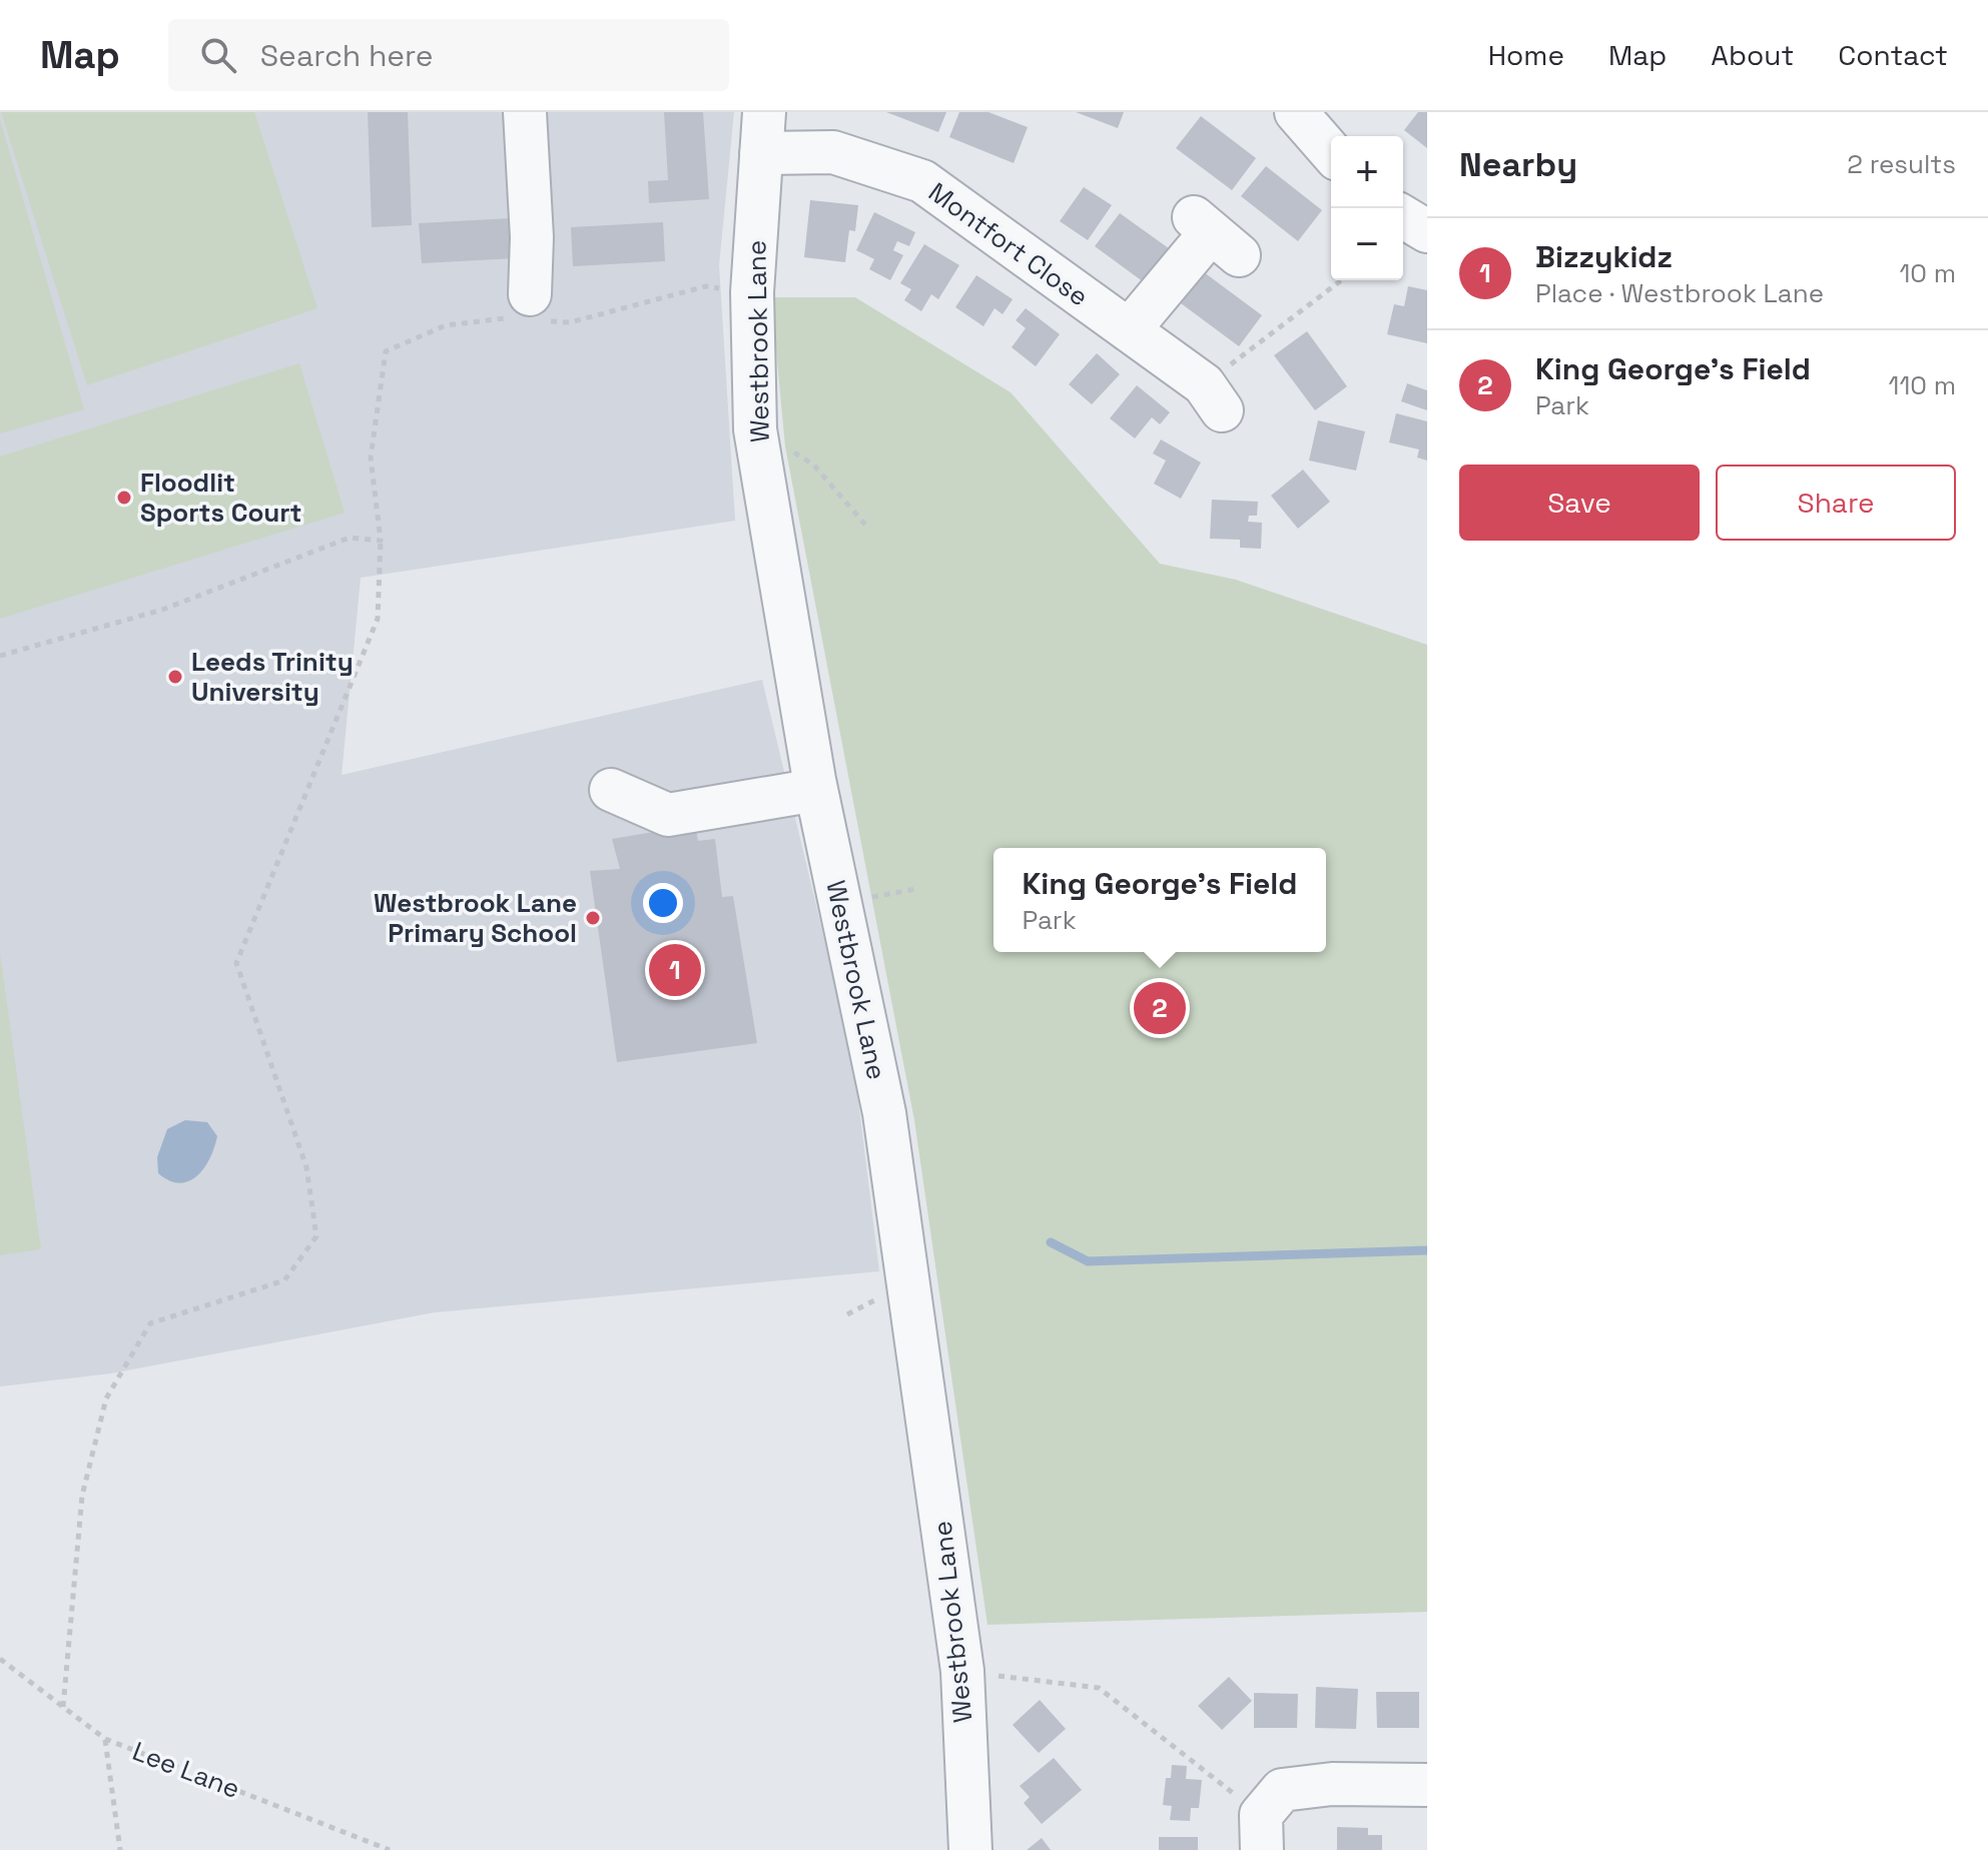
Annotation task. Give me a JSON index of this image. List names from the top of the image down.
{
  "streets": {
    "street": ["Montfort Close", "Westbrook Lane"],
    "path": ["Lee Lane"]
  },
  "crossings": [
    ["Montfort Close", "Westbrook Lane"]
  ],
  "places": ["Floodlit Sports Court", "Leeds Trinity University", "Westbrook Lane Primary School"],
  "page": {
    "header": "Map",
    "search": "Search here",
    "nav": [
      "Home",
      "Map",
      "About",
      "Contact"
    ],
    "heading": ["Nearby", "2 results"],
    "map_buttons": ["+", "−"],
    "list": [
      {
        "mark": "1",
        "name": "Bizzykidz",
        "note": "Place · Westbrook Lane",
        "value": "10 m"
      },
      {
        "mark": "2",
        "name": "King George's Field",
        "note": "Park",
        "value": "110 m"
      }
    ],
    "buttons": ["Save", "Share"],
    "popup": ["King George's Field", "Park"],
    "pins": ["1", "2"]
  }
}
